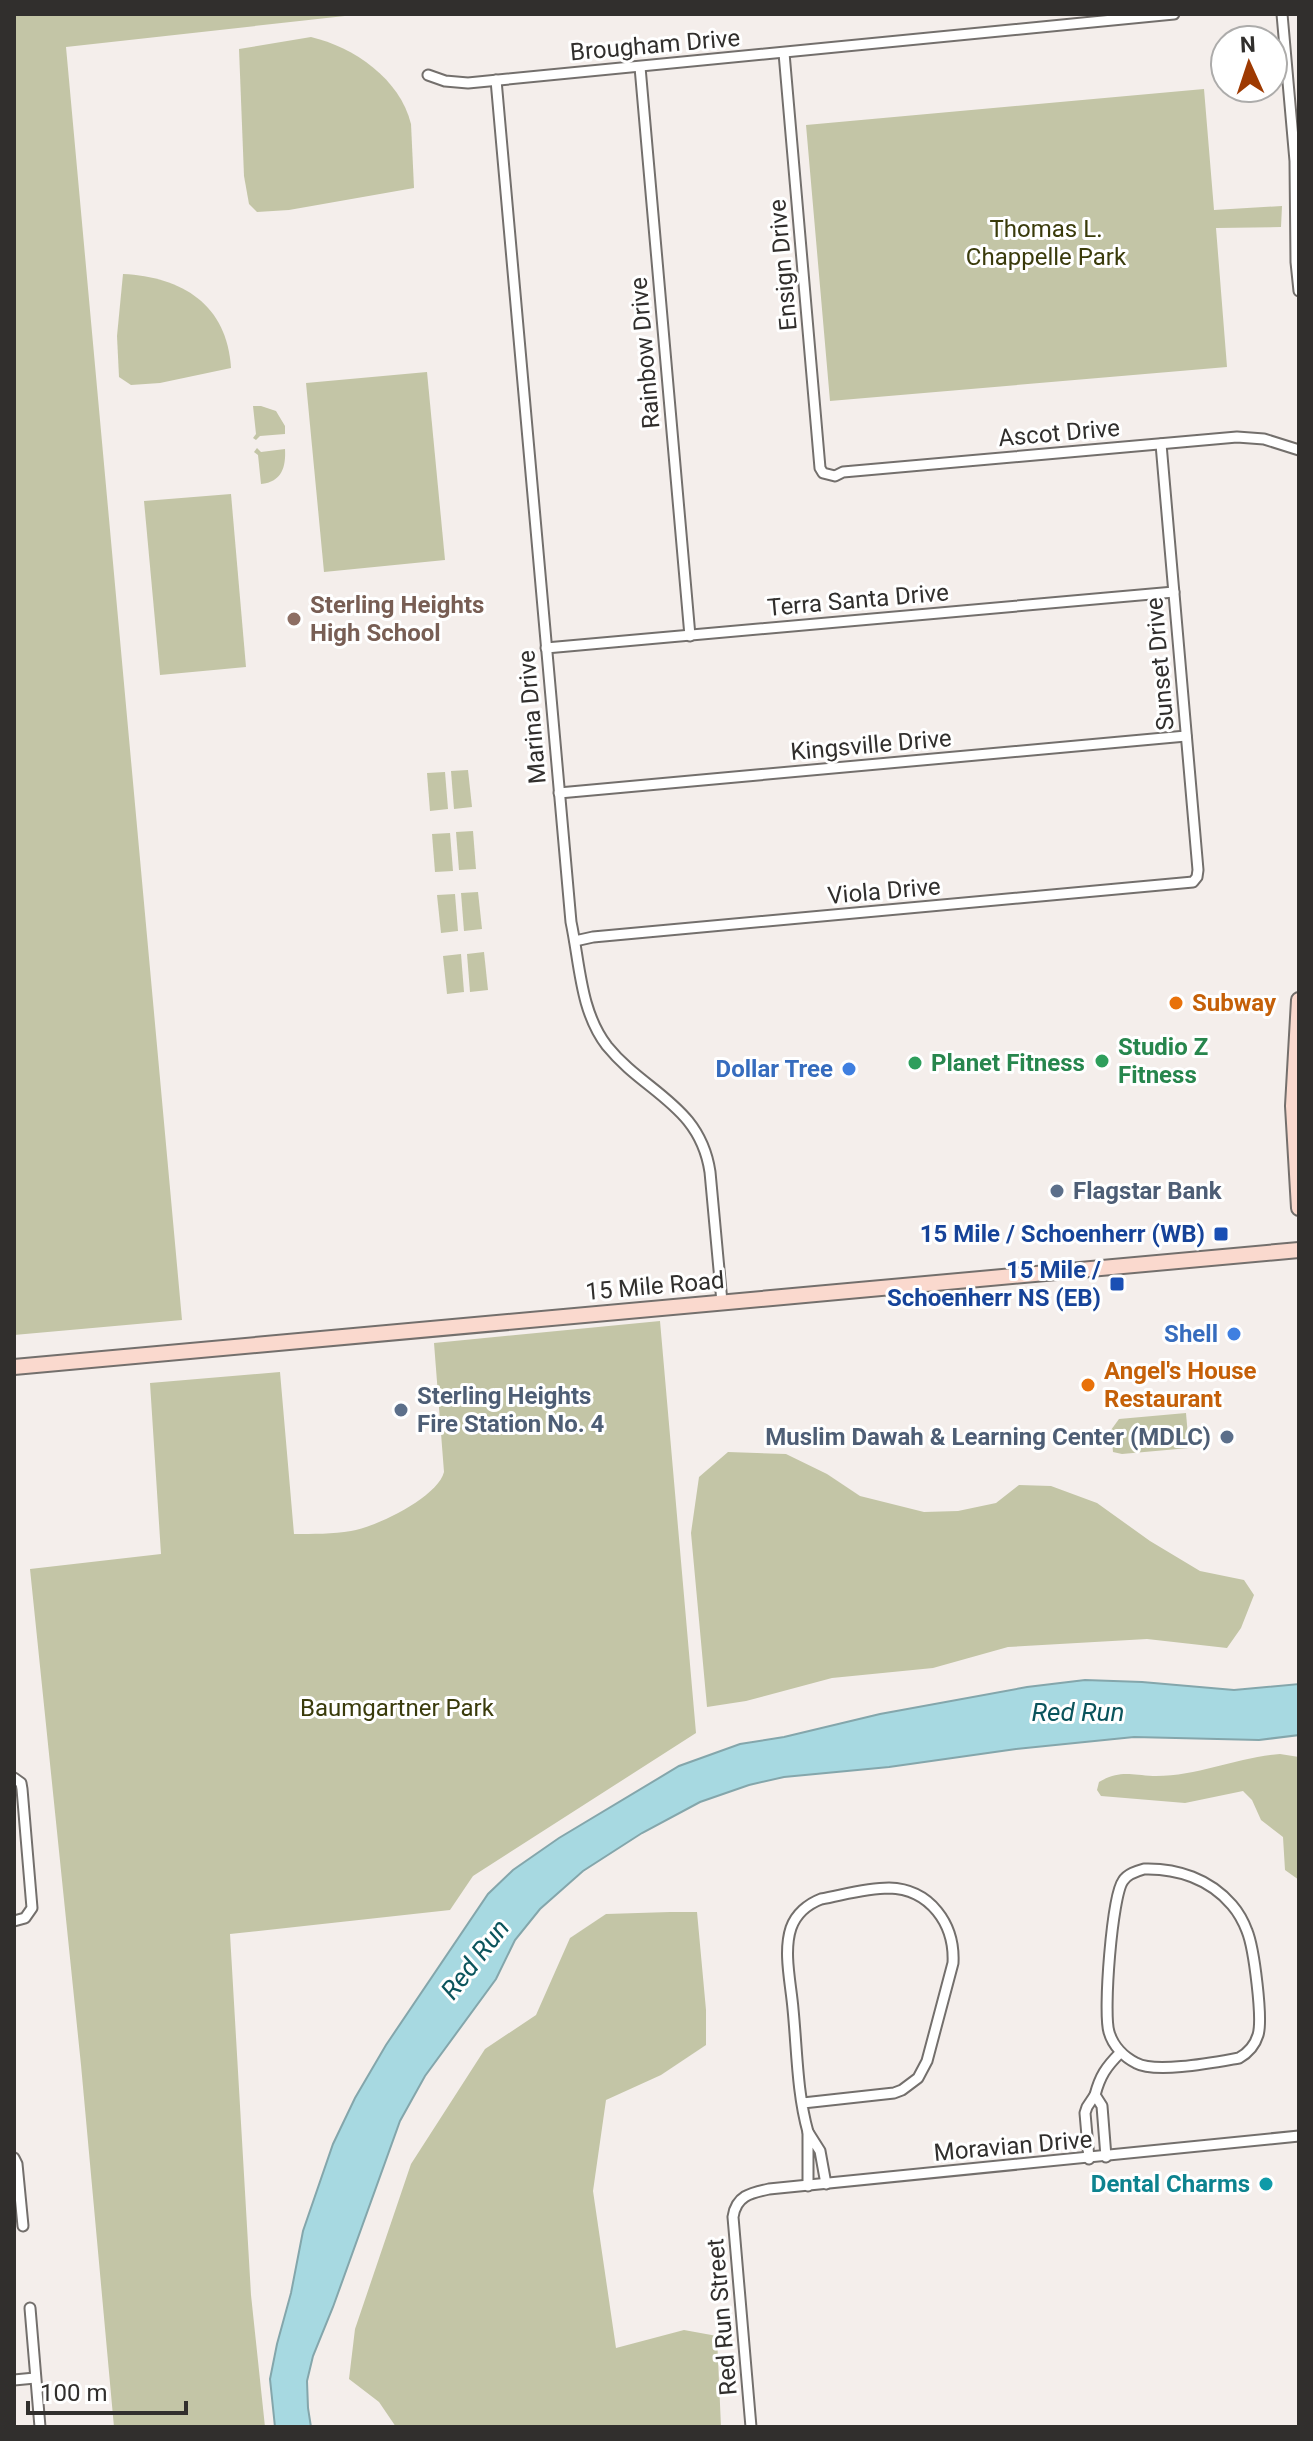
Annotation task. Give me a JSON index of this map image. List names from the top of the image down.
{
  "streets": {
    "main road": ["15 Mile Road"],
    "street": [
      "Brougham Drive",
      "Ensign Drive",
      "Rainbow Drive",
      "Ascot Drive",
      "Terra Santa Drive",
      "Sunset Drive",
      "Marina Drive",
      "Kingsville Drive",
      "Viola Drive",
      "Moravian Drive",
      "Red Run Street"
    ]
  },
  "crossings": [
    ["Brougham Drive", "Ensign Drive"],
    ["Brougham Drive", "Rainbow Drive"],
    ["Brougham Drive", "Marina Drive"],
    ["Ensign Drive", "Ascot Drive"],
    ["Rainbow Drive", "Terra Santa Drive"],
    ["Ascot Drive", "Sunset Drive"],
    ["Terra Santa Drive", "Sunset Drive"],
    ["Terra Santa Drive", "Marina Drive"],
    ["Sunset Drive", "Kingsville Drive"],
    ["Sunset Drive", "Viola Drive"],
    ["Marina Drive", "Kingsville Drive"],
    ["Marina Drive", "Viola Drive"],
    ["Marina Drive", "15 Mile Road"],
    ["Moravian Drive", "Red Run Street"]
  ],
  "water": ["Red Run"],
  "parks": ["Thomas L. Chappelle Park", "Baumgartner Park"],
  "places": {
    "other": [
      "Sterling Heights High School",
      "Subway",
      "Studio Z Fitness",
      "Planet Fitness",
      "Dollar Tree",
      "Flagstar Bank",
      "Shell",
      "Angel's House Restaurant",
      "Sterling Heights Fire Station No. 4",
      "Muslim Dawah & Learning Center (MDLC)",
      "Dental Charms"
    ],
    "transit": ["15 Mile / Schoenherr (WB)", "15 Mile / Schoenherr NS (EB)"]
  },
  "scale_bar": "100 m",
  "north": "top"
}
